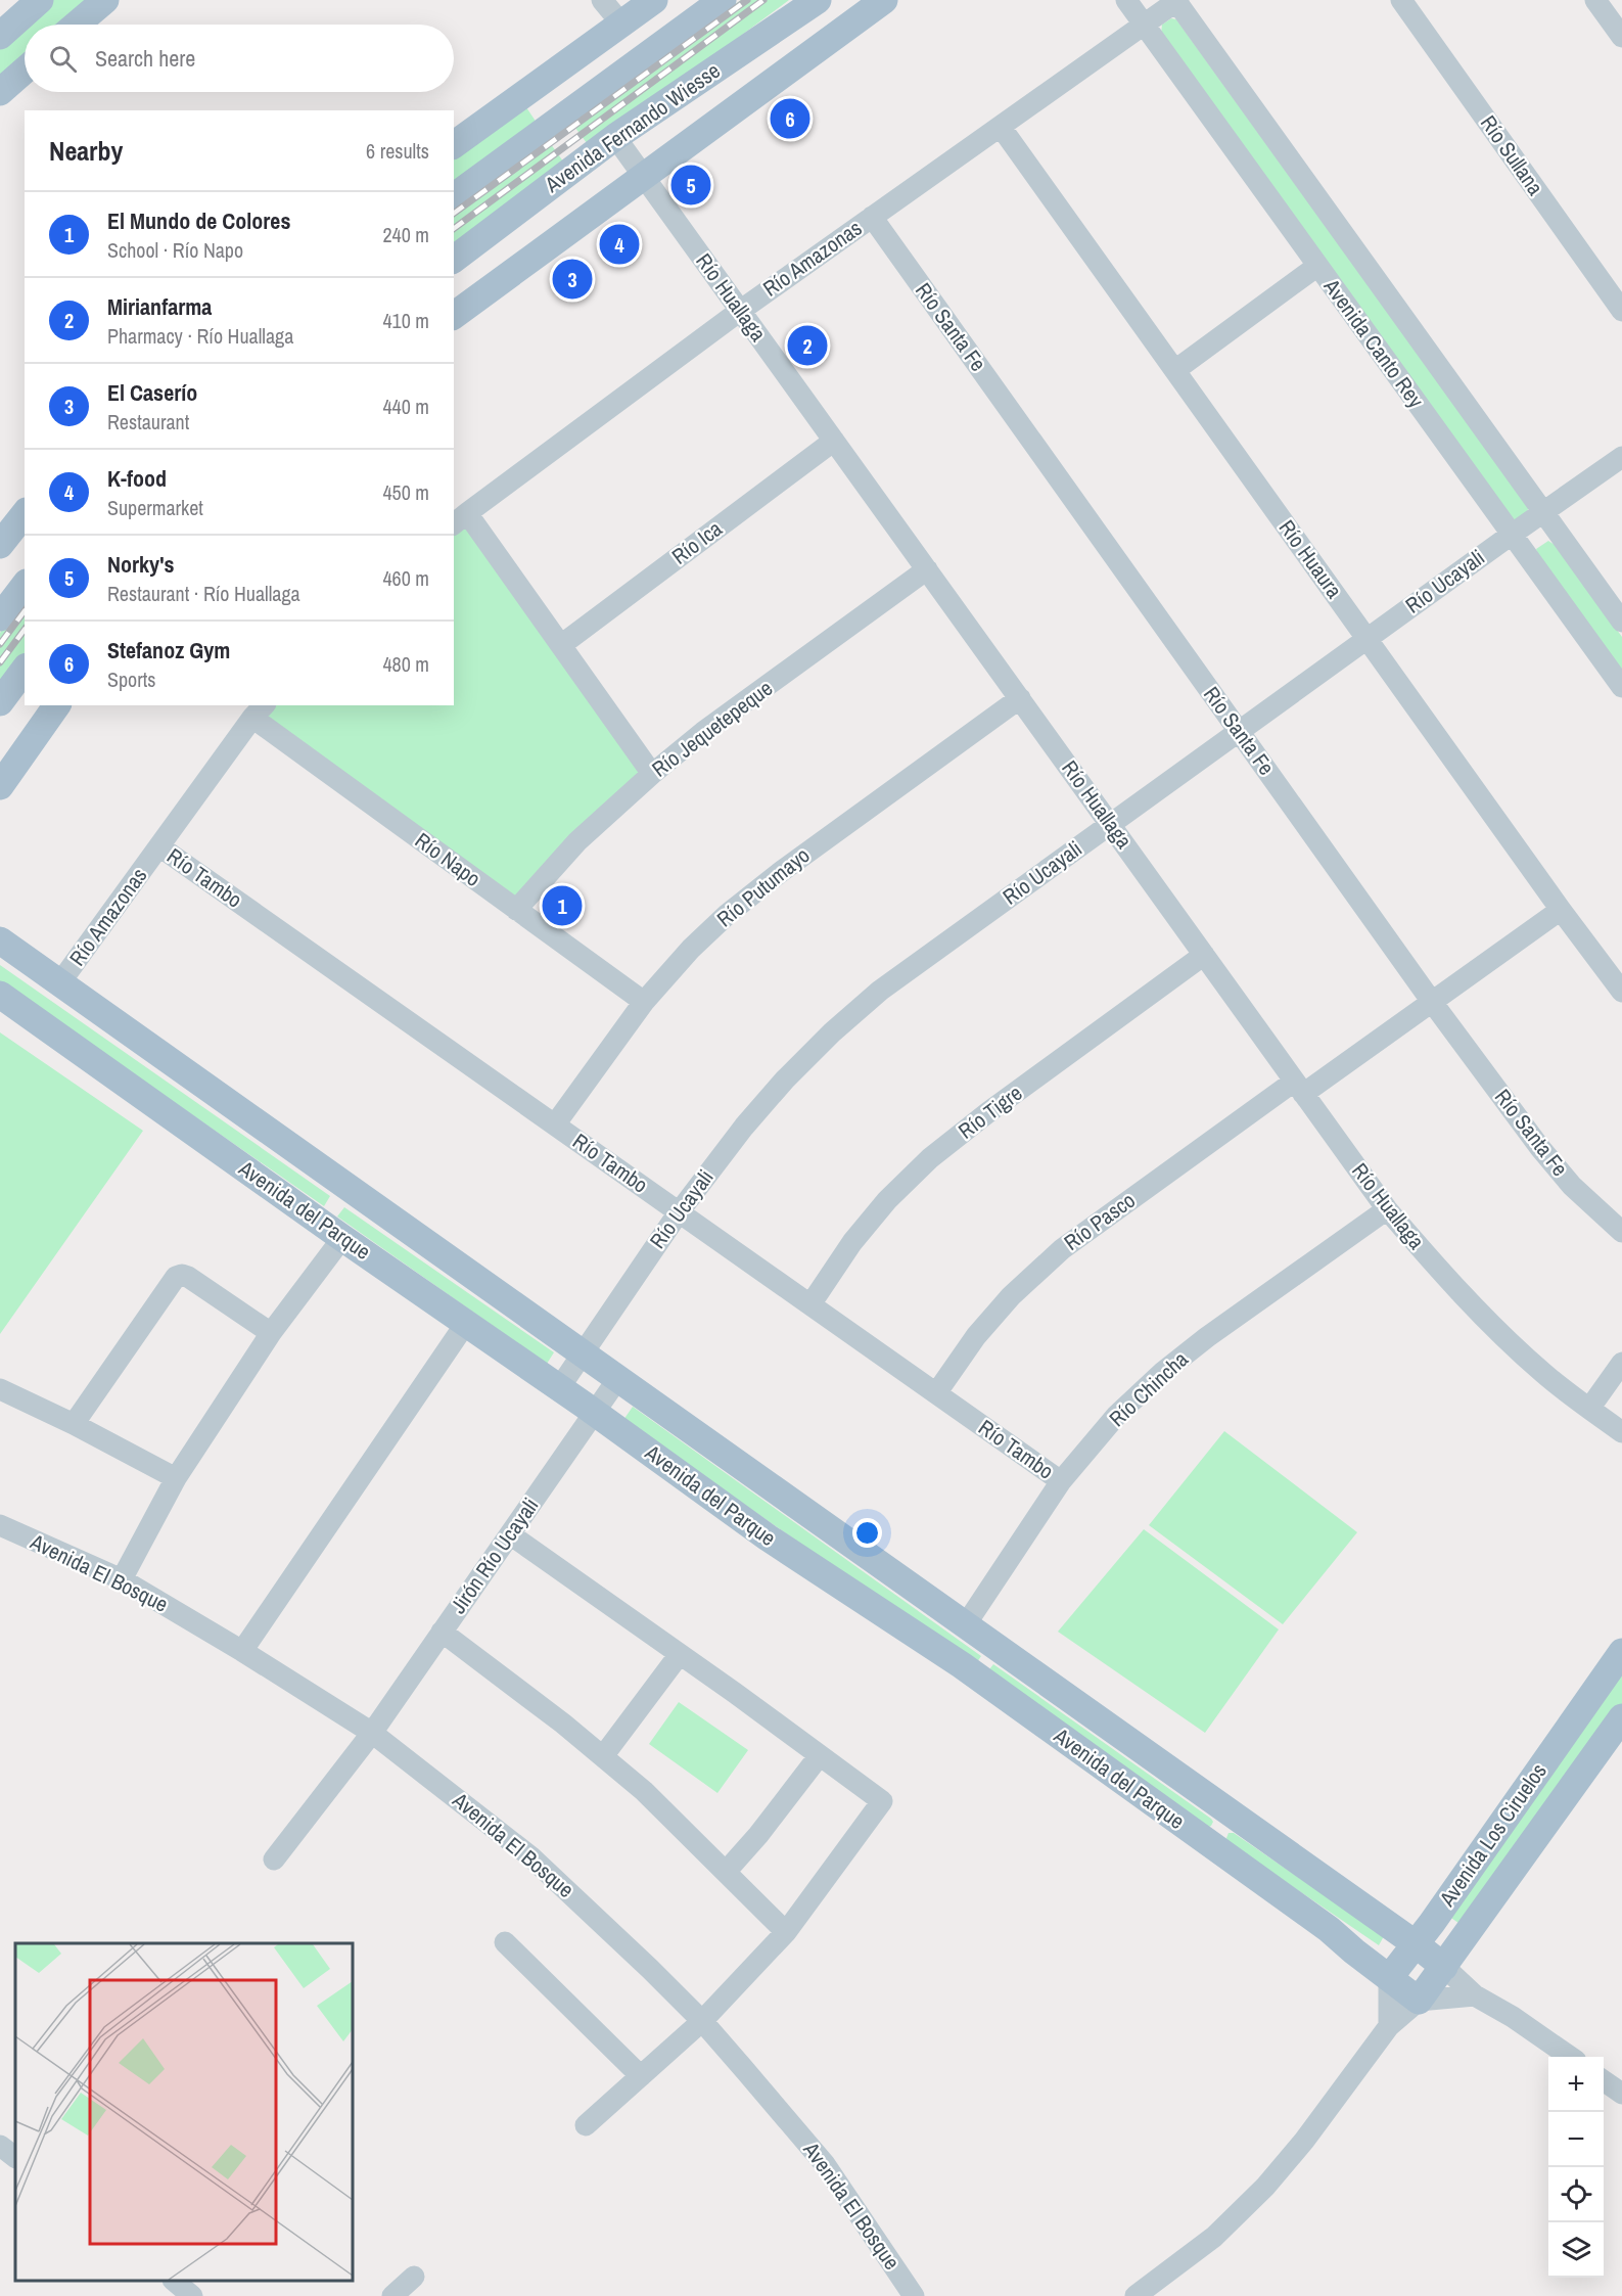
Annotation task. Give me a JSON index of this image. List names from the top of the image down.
{
  "streets": {
    "main road": ["Avenida Fernando Wiesse", "Avenida del Parque", "Avenida Los Ciruelos"],
    "street": [
      "Río Sullana",
      "Río Amazonas",
      "Río Huallaga",
      "Río Santa Fe",
      "Avenida Canto Rey",
      "Río Ica",
      "Río Huaura",
      "Río Ucayali",
      "Río Jequetepeque",
      "Río Napo",
      "Río Tambo",
      "Río Putumayo",
      "Río Tigre",
      "Río Pasco",
      "Río Chincha",
      "Jirón Río Ucayali",
      "Avenida El Bosque"
    ]
  },
  "crossings": [
    ["Avenida Fernando Wiesse", "Río Huallaga"],
    ["Río Amazonas", "Río Huallaga"],
    ["Río Amazonas", "Río Santa Fe"],
    ["Río Amazonas", "Avenida Canto Rey"],
    ["Río Amazonas", "Río Huaura"],
    ["Río Amazonas", "Río Napo"],
    ["Río Amazonas", "Río Tambo"],
    ["Río Amazonas", "Avenida del Parque"],
    ["Río Huallaga", "Río Ica"],
    ["Río Huallaga", "Río Ucayali"],
    ["Río Huallaga", "Río Jequetepeque"],
    ["Río Huallaga", "Río Putumayo"],
    ["Río Huallaga", "Río Tigre"],
    ["Río Huallaga", "Río Pasco"],
    ["Río Huallaga", "Río Chincha"],
    ["Río Santa Fe", "Río Ucayali"],
    ["Río Santa Fe", "Río Pasco"],
    ["Avenida Canto Rey", "Río Ucayali"],
    ["Río Huaura", "Río Ucayali"],
    ["Río Huaura", "Río Pasco"],
    ["Río Ucayali", "Río Tambo"],
    ["Río Ucayali", "Avenida del Parque"],
    ["Río Jequetepeque", "Río Napo"],
    ["Río Napo", "Río Putumayo"],
    ["Río Tambo", "Río Putumayo"],
    ["Río Tambo", "Río Tigre"],
    ["Río Tambo", "Río Pasco"],
    ["Río Tambo", "Río Chincha"],
    ["Avenida del Parque", "Río Chincha"],
    ["Avenida del Parque", "Jirón Río Ucayali"],
    ["Avenida del Parque", "Avenida Los Ciruelos"],
    ["Jirón Río Ucayali", "Avenida El Bosque"]
  ],
  "page": {
    "search": "Search here",
    "pins": [
      "6",
      "5",
      "4",
      "3",
      "2",
      "1"
    ],
    "heading": ["Nearby", "6 results"],
    "list": [
      {
        "mark": "1",
        "name": "El Mundo de Colores",
        "note": "School · Río Napo",
        "value": "240 m"
      },
      {
        "mark": "2",
        "name": "Mirianfarma",
        "note": "Pharmacy · Río Huallaga",
        "value": "410 m"
      },
      {
        "mark": "3",
        "name": "El Caserío",
        "note": "Restaurant",
        "value": "440 m"
      },
      {
        "mark": "4",
        "name": "K-food",
        "note": "Supermarket",
        "value": "450 m"
      },
      {
        "mark": "5",
        "name": "Norky's",
        "note": "Restaurant · Río Huallaga",
        "value": "460 m"
      },
      {
        "mark": "6",
        "name": "Stefanoz Gym",
        "note": "Sports",
        "value": "480 m"
      }
    ],
    "map_buttons": ["+", "−"]
  }
}
